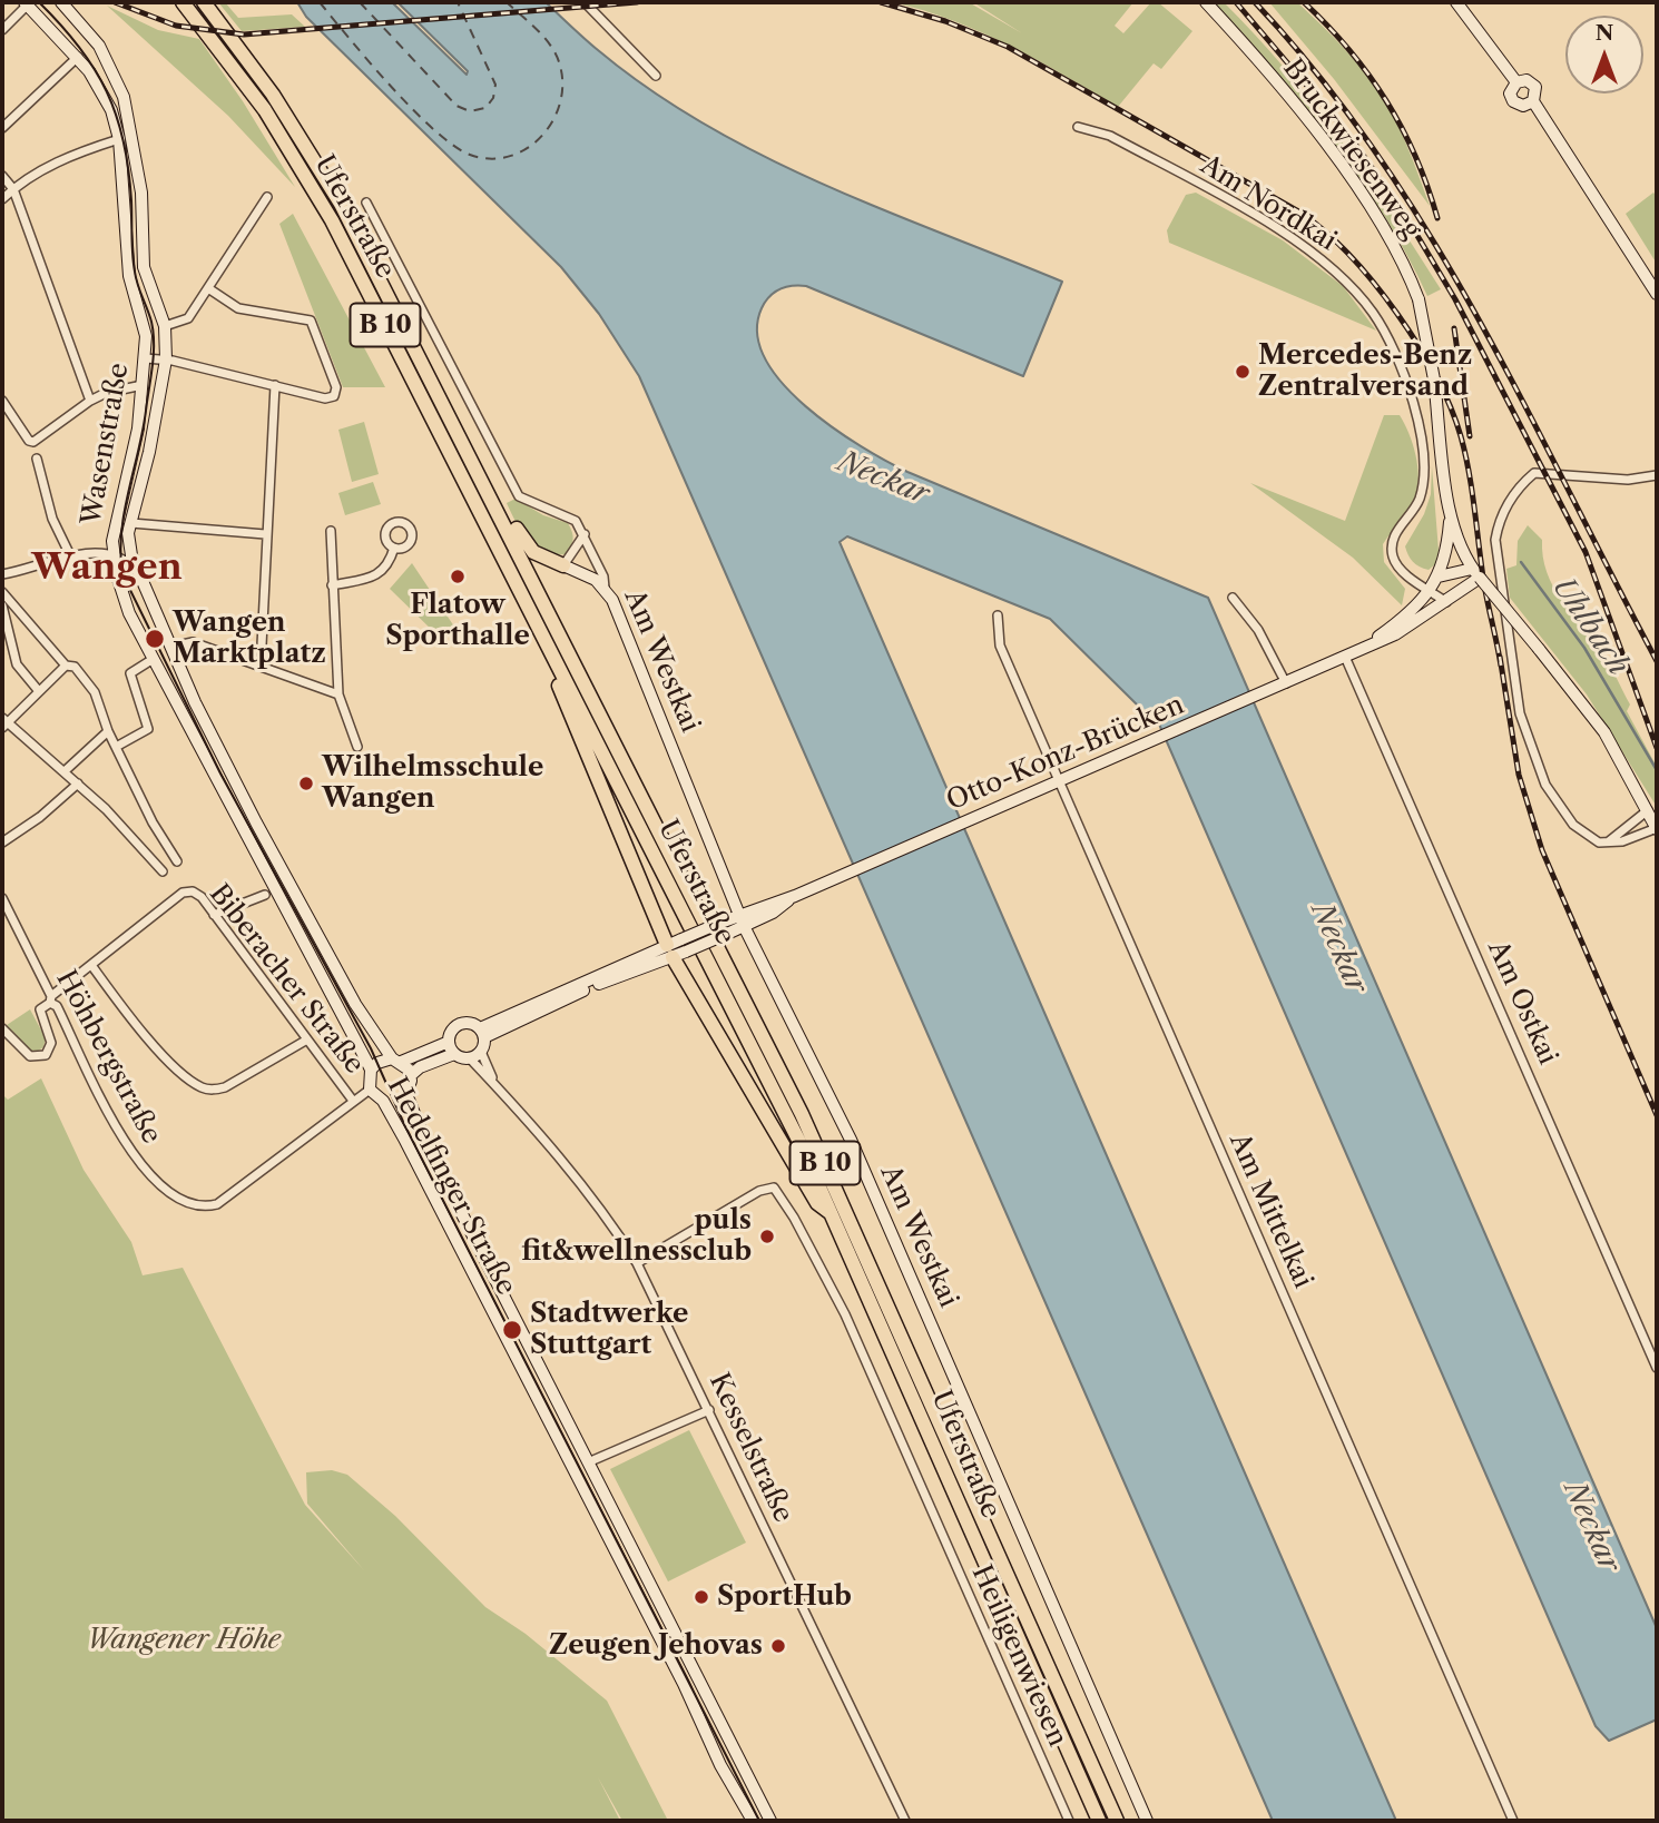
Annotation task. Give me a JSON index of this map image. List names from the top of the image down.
{
  "streets": {
    "highway": ["Uferstraße", "B 10"],
    "street": [
      "Bruckwiesenweg",
      "Am Nordkai",
      "Wasenstraße",
      "Am Westkai",
      "Otto-Konz-Brücken",
      "Biberacher Straße",
      "Am Ostkai",
      "Höhbergstraße",
      "Hedelfinger Straße",
      "Am Mittelkai",
      "Kesselstraße",
      "Heiligenwiesen"
    ]
  },
  "crossings": [
    ["Bruckwiesenweg", "Otto-Konz-Brücken"],
    ["Am Nordkai", "Otto-Konz-Brücken"],
    ["Uferstraße", "B 10"],
    ["B 10", "Am Westkai"],
    ["B 10", "Otto-Konz-Brücken"],
    ["Wasenstraße", "Hedelfinger Straße"],
    ["Am Westkai", "Otto-Konz-Brücken"],
    ["Otto-Konz-Brücken", "Am Ostkai"],
    ["Otto-Konz-Brücken", "Hedelfinger Straße"],
    ["Otto-Konz-Brücken", "Am Mittelkai"],
    ["Otto-Konz-Brücken", "Kesselstraße"],
    ["Biberacher Straße", "Höhbergstraße"],
    ["Kesselstraße", "Heiligenwiesen"]
  ],
  "districts": ["Wangen"],
  "water": ["Neckar", "Uhlbach"],
  "parks": ["Wangener Höhe"],
  "places": [
    "Mercedes-Benz Zentralversand",
    "Flatow Sporthalle",
    "Wangen Marktplatz",
    "Wilhelmsschule Wangen",
    "puls fit&wellnessclub",
    "Stadtwerke Stuttgart",
    "SportHub",
    "Zeugen Jehovas"
  ],
  "north": "top"
}
